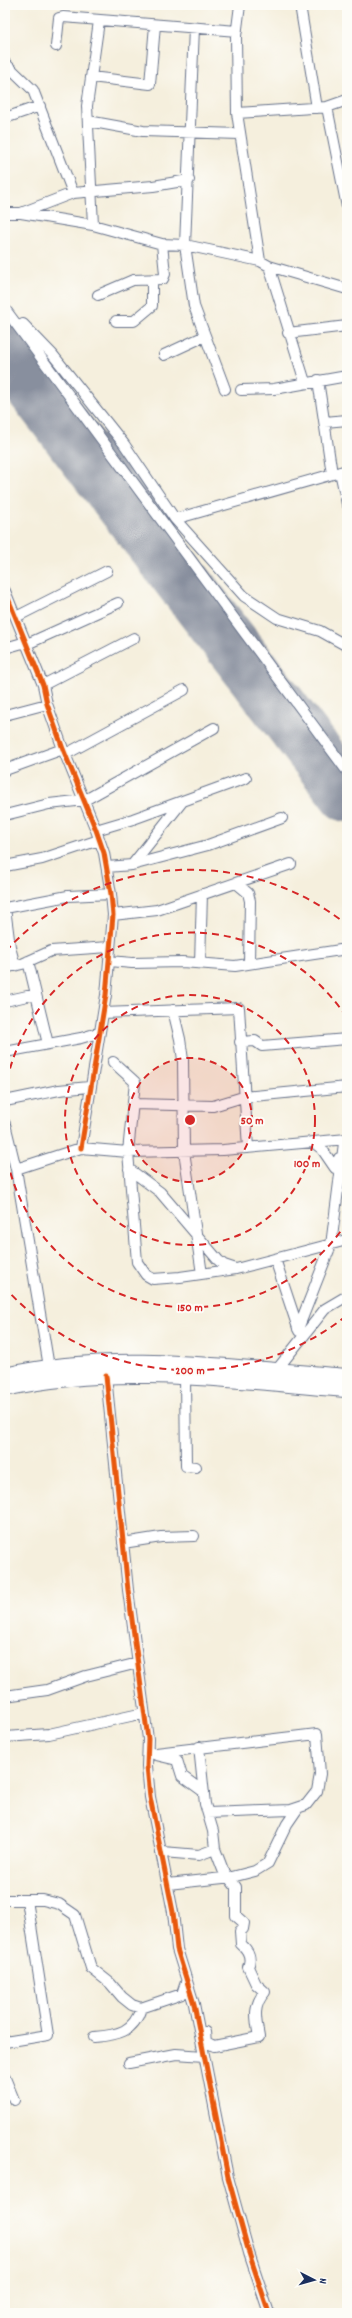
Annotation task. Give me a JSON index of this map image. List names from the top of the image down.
{
  "north": "right",
  "rings": [
    "50 m",
    "100 m",
    "150 m",
    "200 m"
  ]
}
